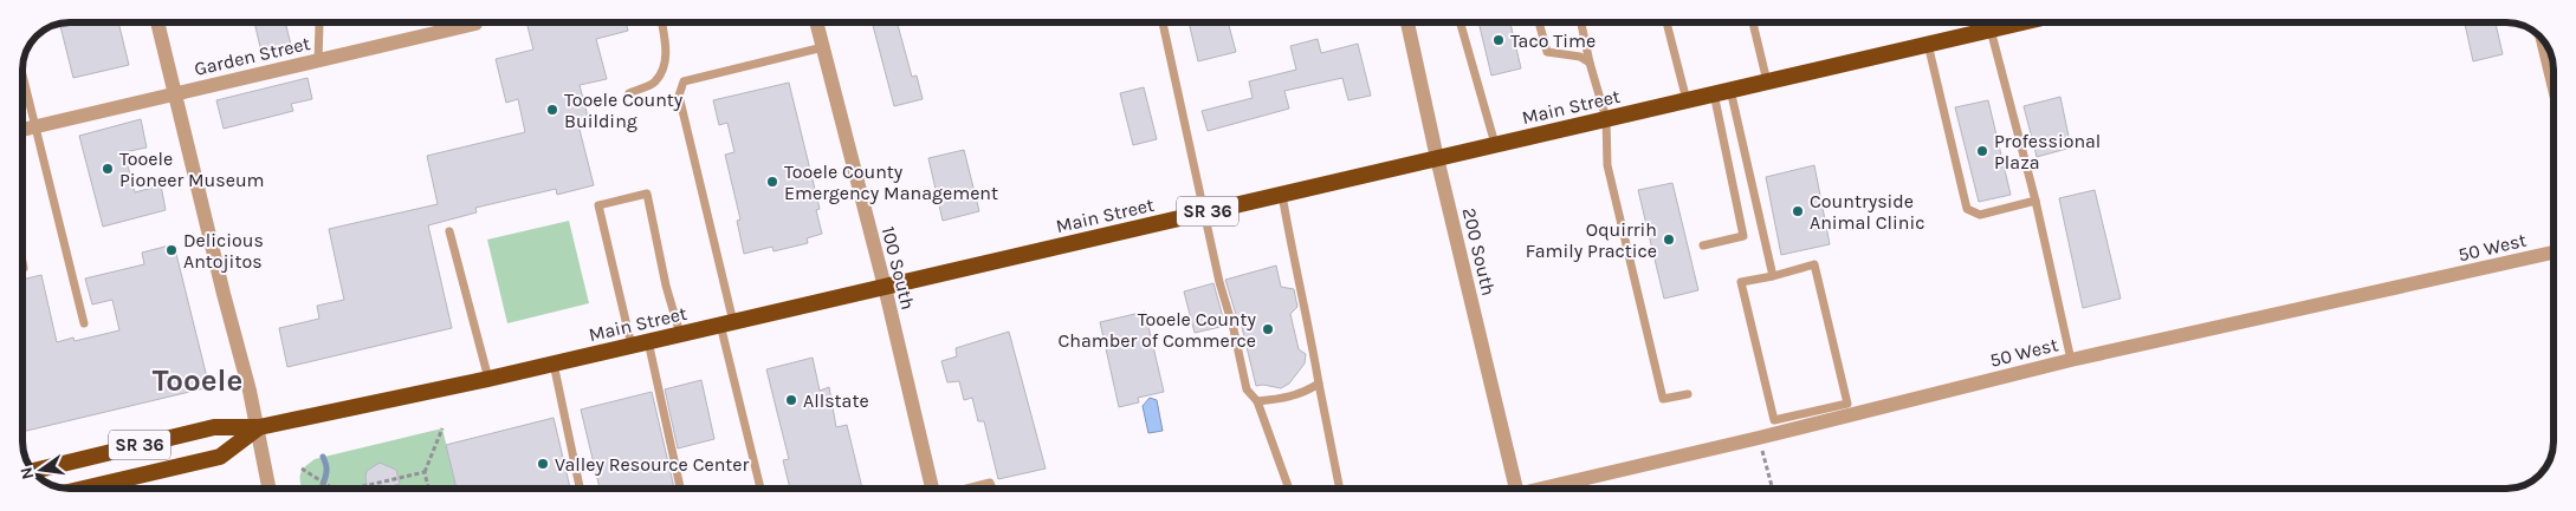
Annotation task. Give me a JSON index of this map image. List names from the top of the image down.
{
  "streets": {
    "highway": ["Main Street", "SR 36"],
    "street": [
      "Garden Street",
      "50 West",
      "200 South",
      "100 South"
    ]
  },
  "crossings": [
    ["Main Street", "200 South"],
    ["Main Street", "100 South"]
  ],
  "districts": ["Tooele"],
  "places": [
    "Taco Time",
    "Tooele County Building",
    "Professional Plaza",
    "Tooele Pioneer Museum",
    "Tooele County Emergency Management",
    "Countryside Animal Clinic",
    "Oquirrih Family Practice",
    "Delicious Antojitos",
    "Tooele County Chamber of Commerce",
    "Allstate",
    "Valley Resource Center"
  ],
  "north": "left"
}
